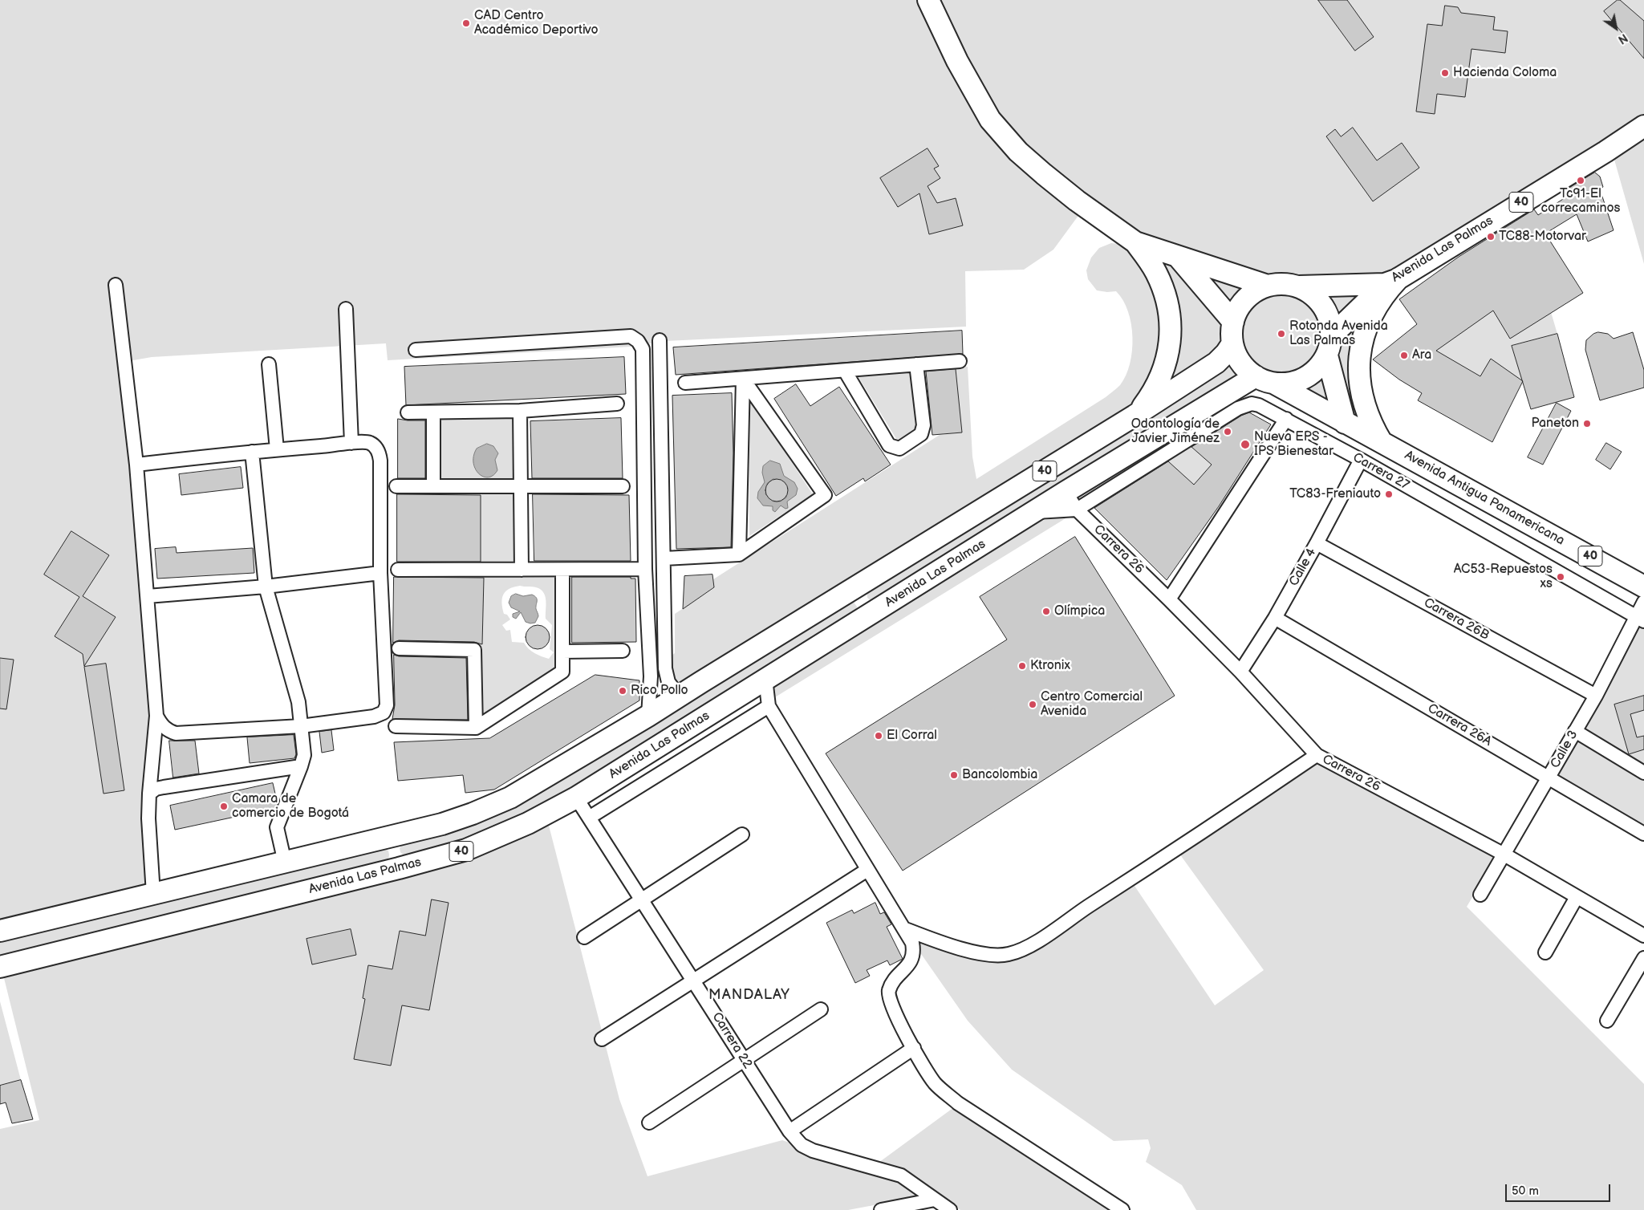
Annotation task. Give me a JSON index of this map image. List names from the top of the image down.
{
  "streets": {
    "main road": ["40", "Avenida Las Palmas", "Avenida Antigua Panamericana"],
    "street": [
      "Carrera 27",
      "Carrera 26",
      "Calle 4",
      "Carrera 26B",
      "Carrera 26A",
      "Calle 3",
      "Carrera 22"
    ]
  },
  "crossings": [
    ["40", "Avenida Las Palmas"],
    ["40", "Avenida Antigua Panamericana"],
    ["Avenida Las Palmas", "Avenida Antigua Panamericana"],
    ["Avenida Las Palmas", "Carrera 26"],
    ["Avenida Las Palmas", "Carrera 22"],
    ["Carrera 27", "Carrera 26"],
    ["Carrera 27", "Calle 4"],
    ["Carrera 27", "Calle 3"],
    ["Carrera 26", "Calle 4"],
    ["Carrera 26", "Calle 3"],
    ["Calle 4", "Carrera 26B"],
    ["Calle 4", "Carrera 26A"],
    ["Carrera 26B", "Calle 3"],
    ["Carrera 26A", "Calle 3"]
  ],
  "districts": ["MANDALAY"],
  "places": [
    "CAD Centro Académico Deportivo",
    "Hacienda Coloma",
    "Tc91-El correcaminos",
    "TC88-Motorvar",
    "Rotonda Avenida Las Palmas",
    "Ara",
    "Paneton",
    "Odontología de Javier Jiménez",
    "Nueva EPS - IPS Bienestar",
    "TC83-Freniauto",
    "AC53-Repuestos xs",
    "Olímpica",
    "Ktronix",
    "Rico Pollo",
    "Centro Comercial Avenida",
    "El Corral",
    "Bancolombia",
    "Camara de comercio de Bogotá"
  ],
  "scale_bar": "50 m",
  "north": "bottom right"
}
